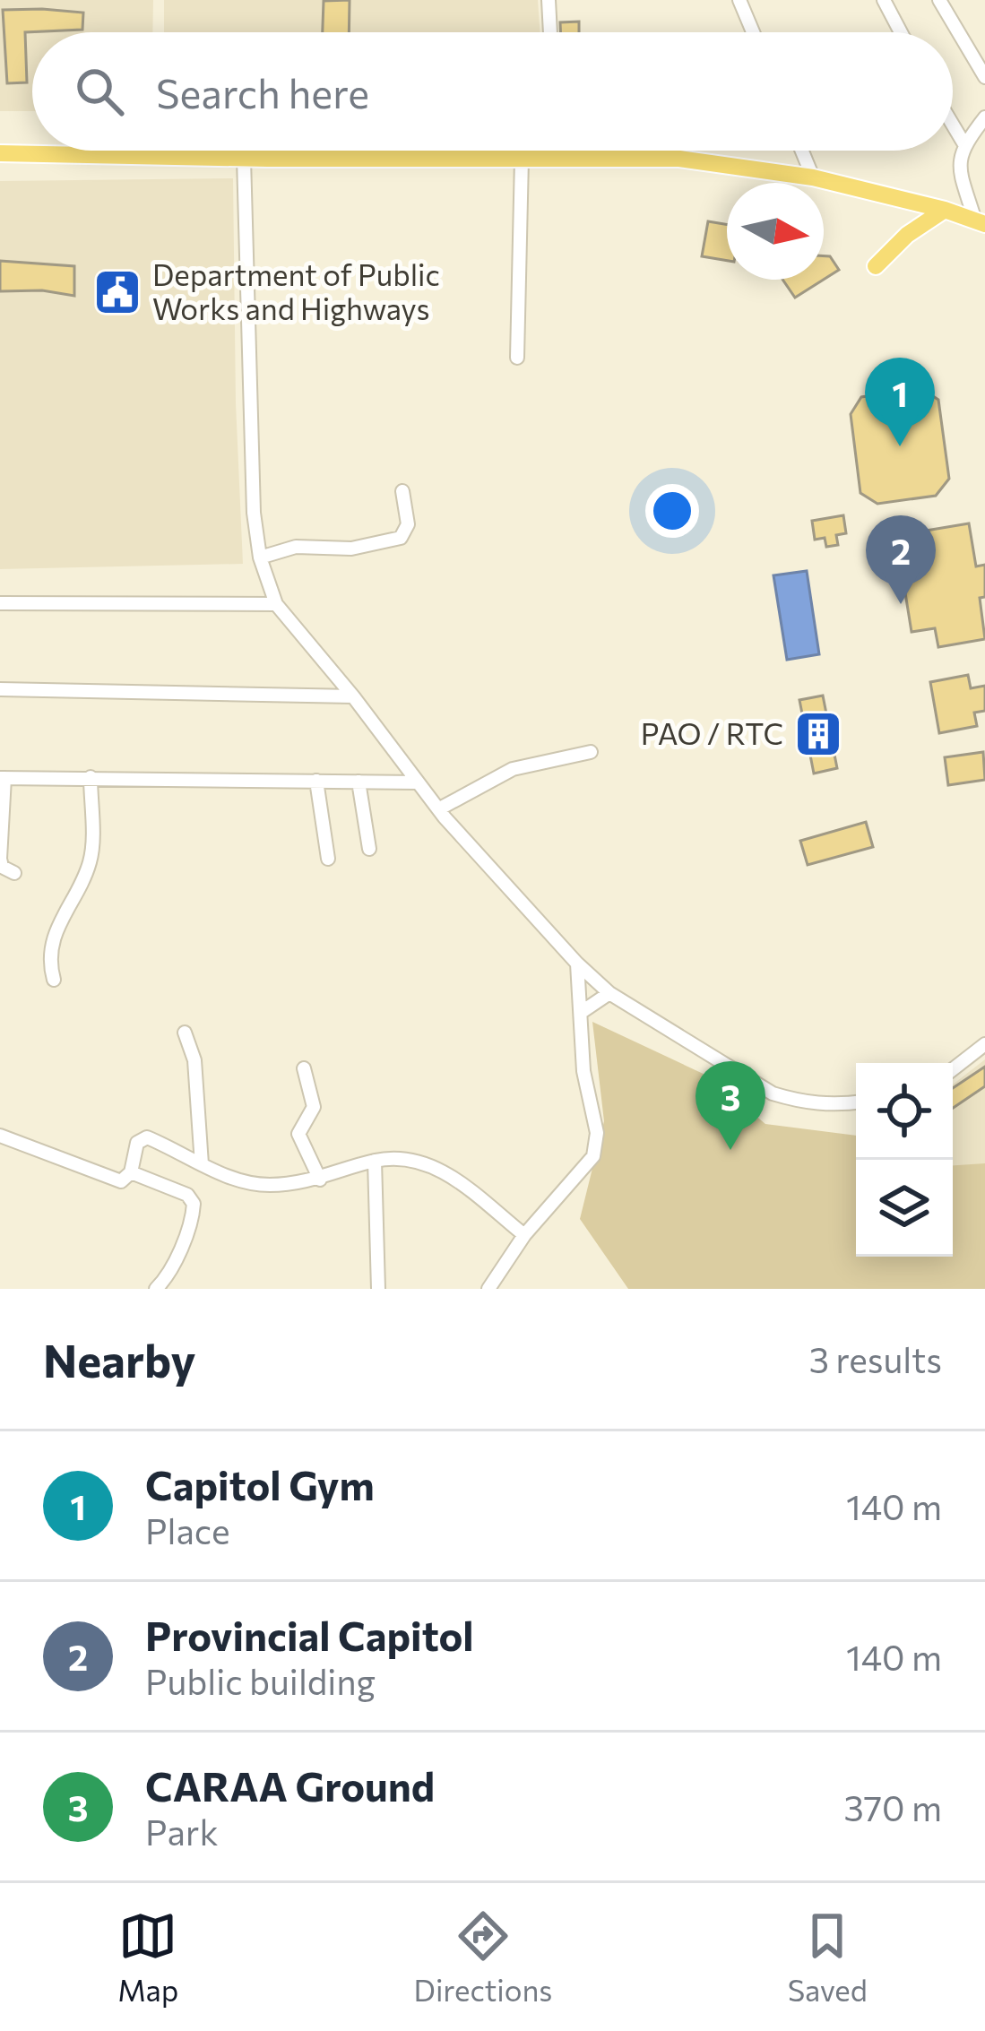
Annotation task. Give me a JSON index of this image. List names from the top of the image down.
{
  "places": {
    "public building": ["Department of Public Works and Highways"],
    "building": ["PAO / RTC"]
  },
  "north": "right",
  "page": {
    "search": "Search here",
    "pins": ["1", "2", "3"],
    "heading": ["Nearby", "3 results"],
    "list": [
      {
        "mark": "1",
        "name": "Capitol Gym",
        "note": "Place",
        "value": "140 m"
      },
      {
        "mark": "2",
        "name": "Provincial Capitol",
        "note": "Public building",
        "value": "140 m"
      },
      {
        "mark": "3",
        "name": "CARAA Ground",
        "note": "Park",
        "value": "370 m"
      }
    ],
    "nav": ["Map", "Directions", "Saved"]
  }
}
